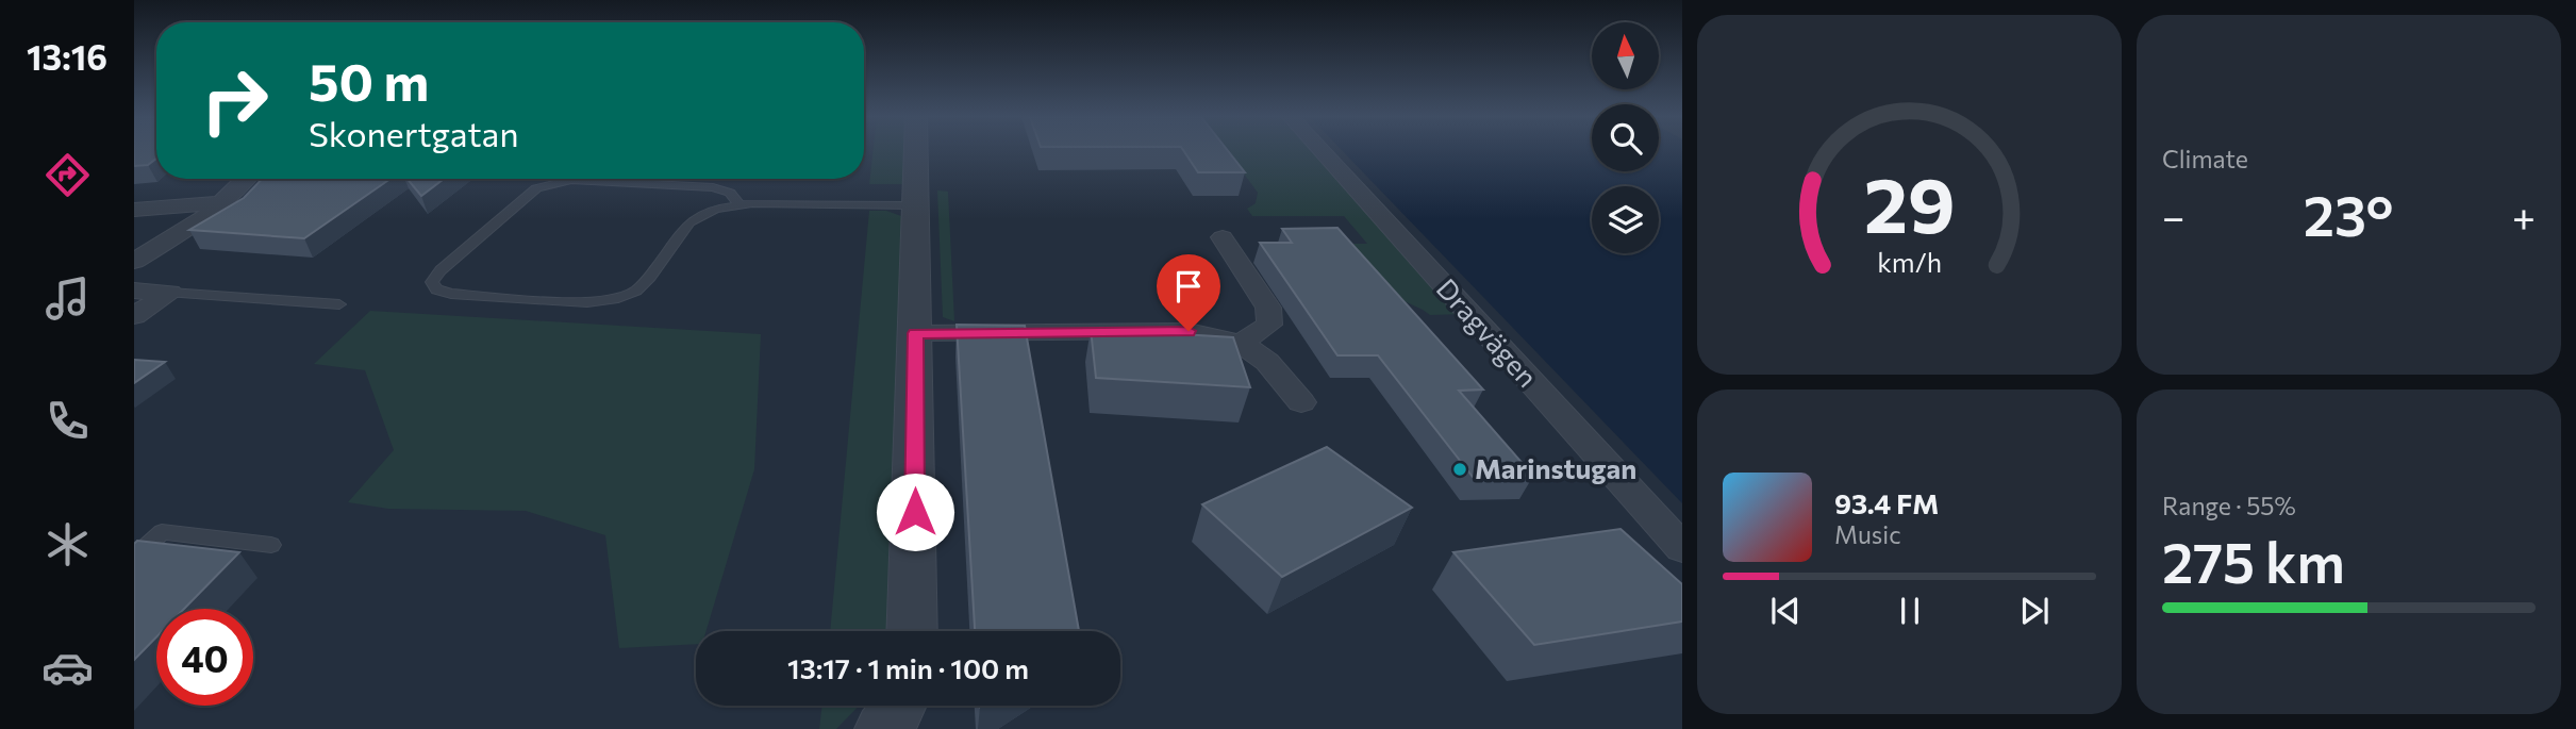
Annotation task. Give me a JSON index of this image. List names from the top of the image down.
{
  "streets": {
    "street": ["Dragvägen"]
  },
  "places": ["Marinstugan"],
  "north": "top",
  "page": {
    "tabs": "13:16",
    "tile": [
      "Climate",
      ["Range · 55%", "275 km"]
    ],
    "turn": ["50 m", "Skonertgatan"],
    "heat": ["−", "23°", "+"],
    "song": ["93.4 FM", "Music"],
    "limit": "40",
    "trip": "13:17 · 1 min · 100 m",
    "gauge": ["29", "km/h"]
  }
}
